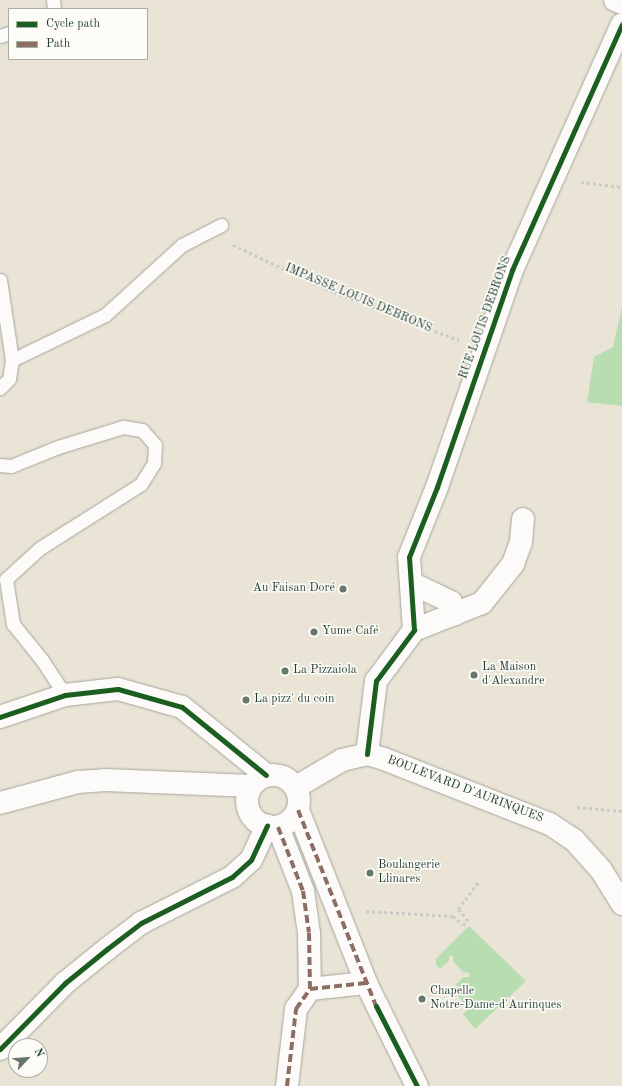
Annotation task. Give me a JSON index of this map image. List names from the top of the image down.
{
  "streets": {
    "street": ["RUE LOUIS DEBRONS", "BOULEVARD D'AURINQUES"],
    "path": ["IMPASSE LOUIS DEBRONS"]
  },
  "crossings": [
    ["IMPASSE LOUIS DEBRONS", "RUE LOUIS DEBRONS"]
  ],
  "places": [
    "Au Faisan Doré",
    "Yume Café",
    "La Pizzaiola",
    "La Maison d'Alexandre",
    "La pizz' du coin",
    "Boulangerie Llinares",
    "Chapelle Notre-Dame-d'Aurinques"
  ],
  "legend": ["Cycle path", "Path"],
  "north": "top right"
}
